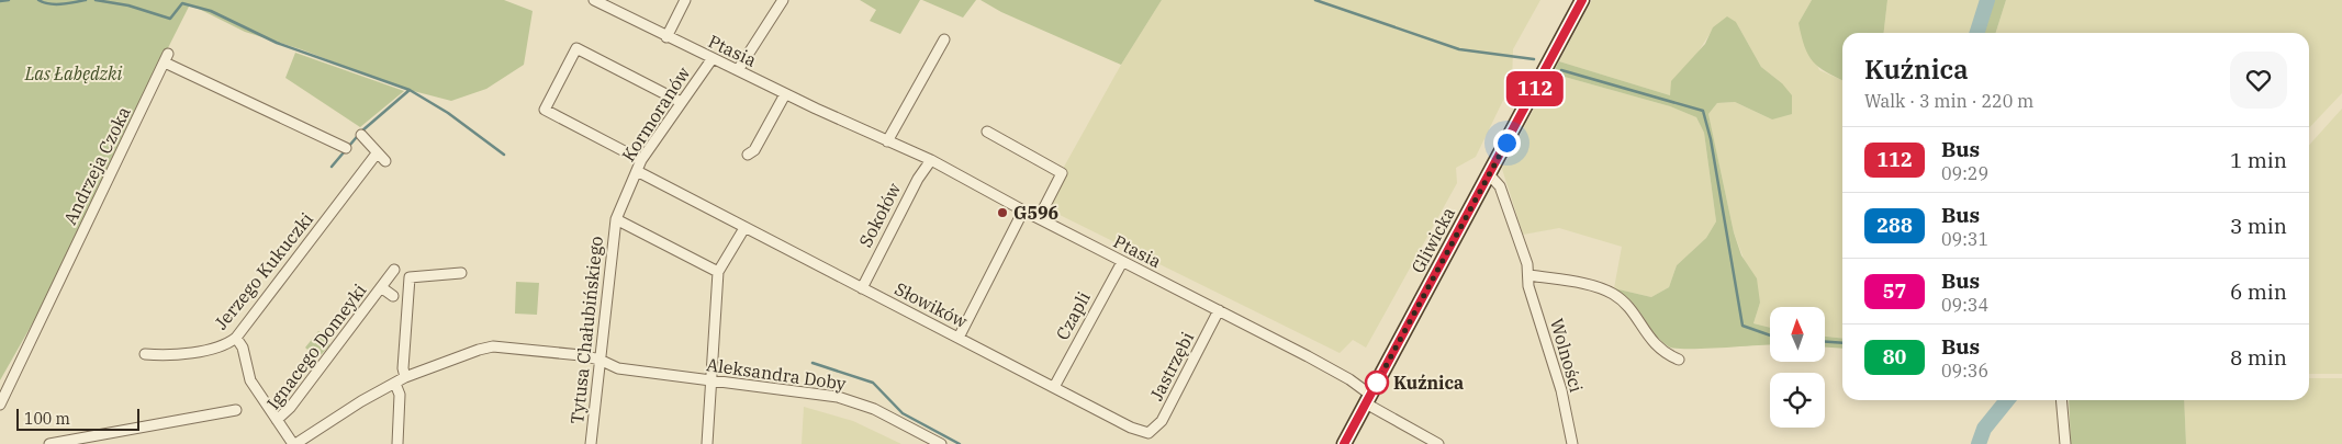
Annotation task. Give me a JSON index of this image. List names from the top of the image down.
{
  "streets": {
    "main road": ["Gliwicka"],
    "street": [
      "Ptasia",
      "Kormoranów",
      "Andrzeja Czoka",
      "Sokołów",
      "Jerzego Kukuczki",
      "Słowików",
      "Czapli",
      "Tytusa Chałubińskiego",
      "Ignacego Domeyki",
      "Wolności",
      "Jastrzębi",
      "Aleksandra Doby"
    ]
  },
  "crossings": [
    ["Ptasia", "Kormoranów"],
    ["Ptasia", "Sokołów"],
    ["Ptasia", "Gliwicka"],
    ["Ptasia", "Czapli"],
    ["Ptasia", "Jastrzębi"],
    ["Kormoranów", "Słowików"],
    ["Kormoranów", "Tytusa Chałubińskiego"],
    ["Sokołów", "Słowików"],
    ["Gliwicka", "Wolności"],
    ["Słowików", "Czapli"],
    ["Słowików", "Jastrzębi"],
    ["Tytusa Chałubińskiego", "Ignacego Domeyki"],
    ["Tytusa Chałubińskiego", "Aleksandra Doby"],
    ["Ignacego Domeyki", "Aleksandra Doby"]
  ],
  "parks": ["Las Łabędzki"],
  "places": ["G596", "Kuźnica"],
  "lines": ["bus line 112"],
  "scale_bar": "100 m",
  "north": "top",
  "page": {
    "on_map": "112",
    "heading": ["Kuźnica", "Walk · 3 min · 220 m"],
    "list": [
      {
        "mark": "112",
        "name": "Bus",
        "note": "09:29",
        "value": "1 min"
      },
      {
        "mark": "288",
        "name": "Bus",
        "note": "09:31",
        "value": "3 min"
      },
      {
        "mark": "57",
        "name": "Bus",
        "note": "09:34",
        "value": "6 min"
      },
      {
        "mark": "80",
        "name": "Bus",
        "note": "09:36",
        "value": "8 min"
      }
    ],
    "scale": "100 m"
  }
}
